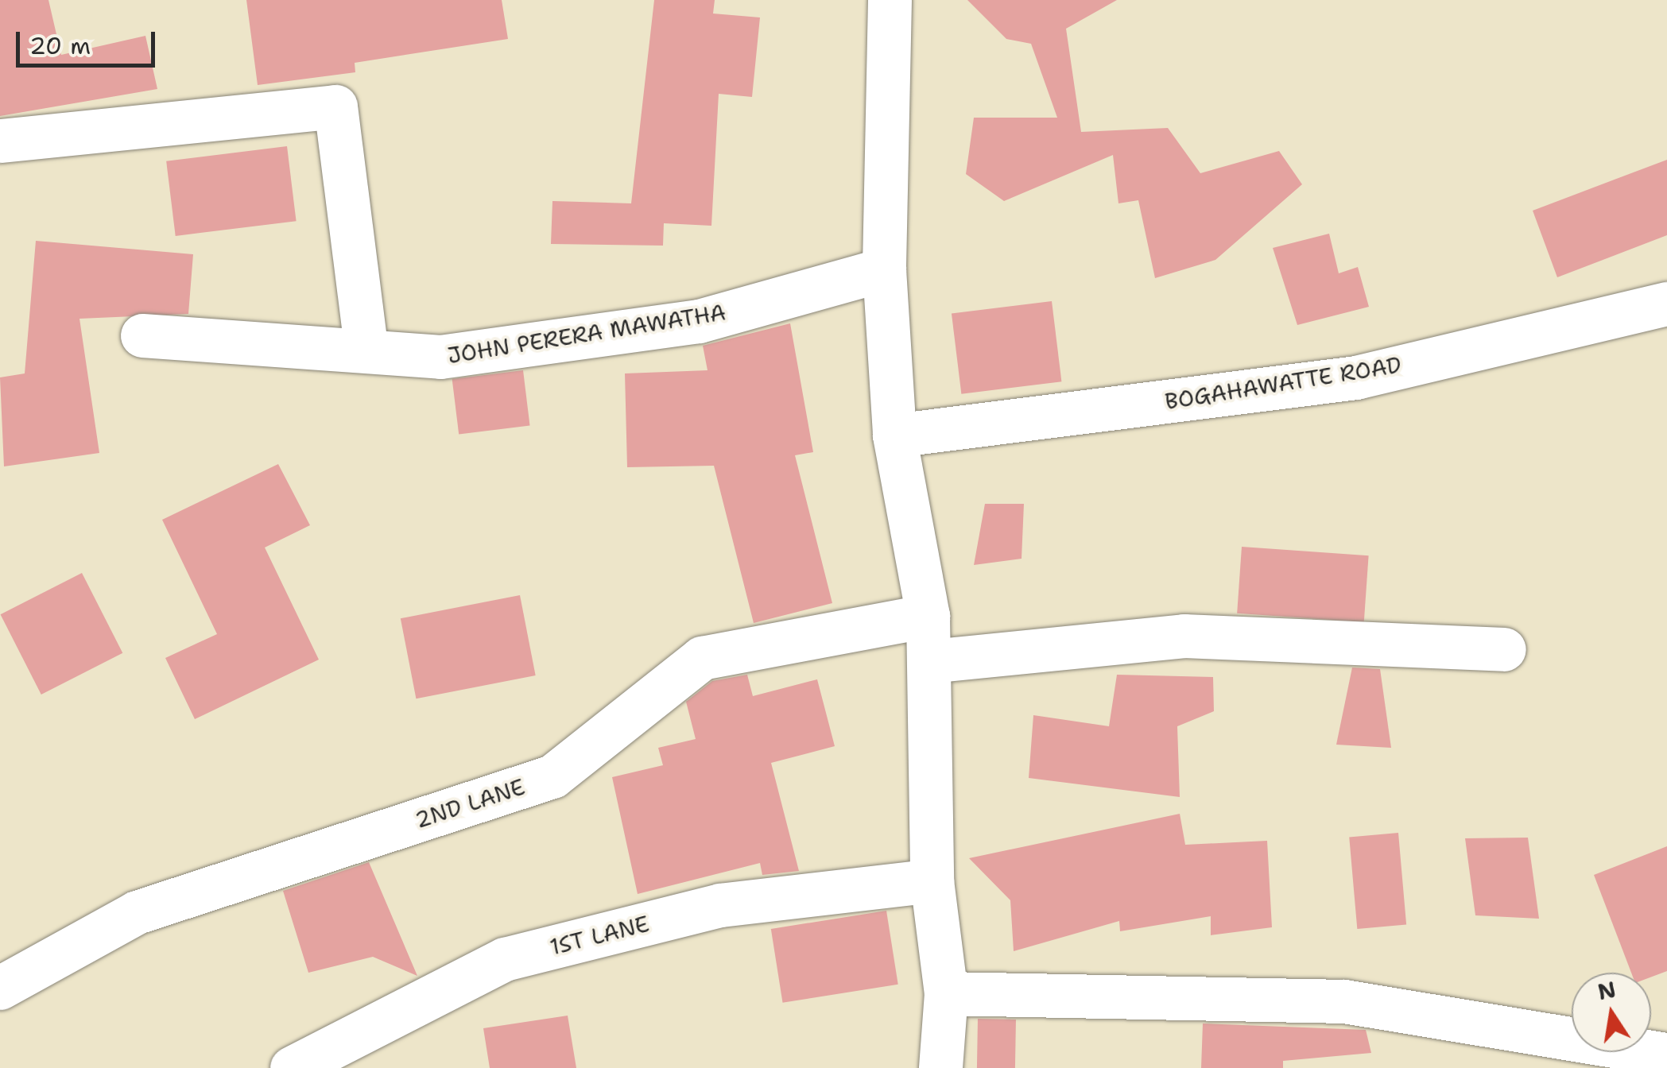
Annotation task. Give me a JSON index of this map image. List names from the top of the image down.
{
  "streets": {
    "street": [
      "JOHN PERERA MAWATHA",
      "BOGAHAWATTE ROAD",
      "2ND LANE",
      "1ST LANE"
    ]
  },
  "scale_bar": "20 m",
  "north": "top"
}
